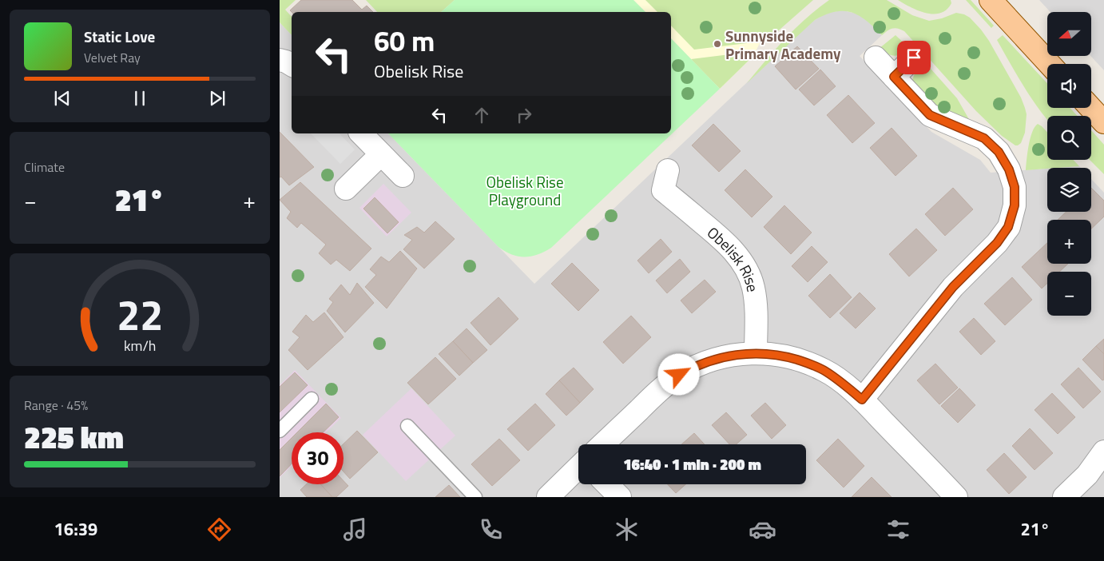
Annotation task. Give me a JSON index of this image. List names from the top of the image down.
{
  "streets": {
    "street": ["Obelisk Rise"]
  },
  "parks": ["Obelisk Rise Playground"],
  "places": ["Sunnyside Primary Academy"],
  "north": "left",
  "page": {
    "map_buttons": ["+", "−"],
    "turn": ["60 m", "Obelisk Rise"],
    "song": ["Static Love", "Velvet Ray"],
    "tile": [
      "Climate",
      ["Range · 45%", "225 km"]
    ],
    "heat": ["−", "21°", "+"],
    "limit": "30",
    "trip": "16:40 · 1 min · 200 m",
    "tabs": ["16:39", "21°"],
    "gauge": ["22", "km/h"]
  }
}
